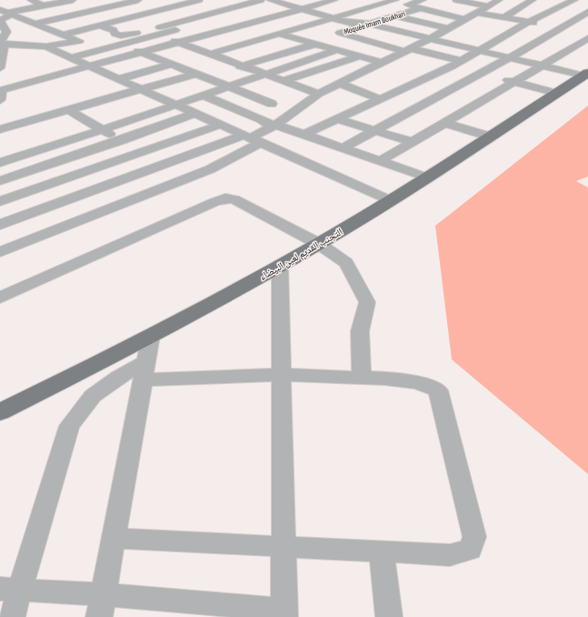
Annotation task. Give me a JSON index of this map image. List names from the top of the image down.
{
  "streets": {
    "main road": ["التجنب القديم لعين البيضاء"],
    "street": ["Moquée Imam Boukhari"]
  }
}
